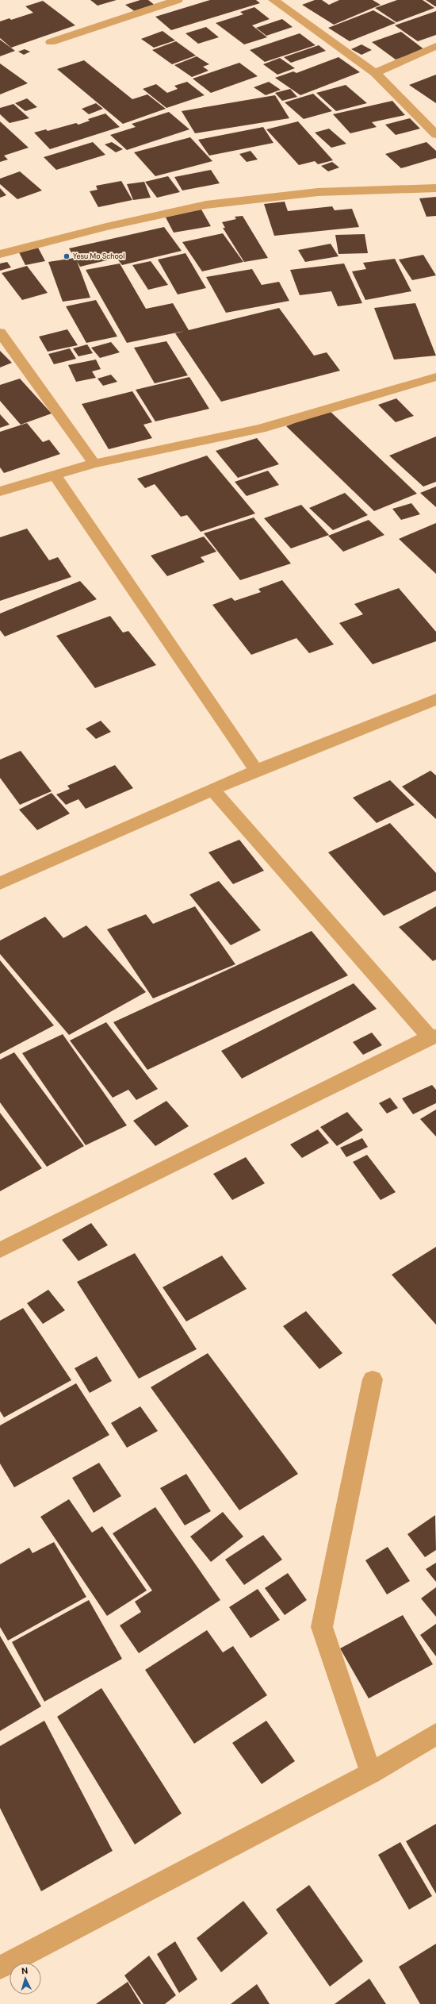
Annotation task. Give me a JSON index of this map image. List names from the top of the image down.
{
  "places": ["Yesu Mo School"],
  "north": "top"
}
